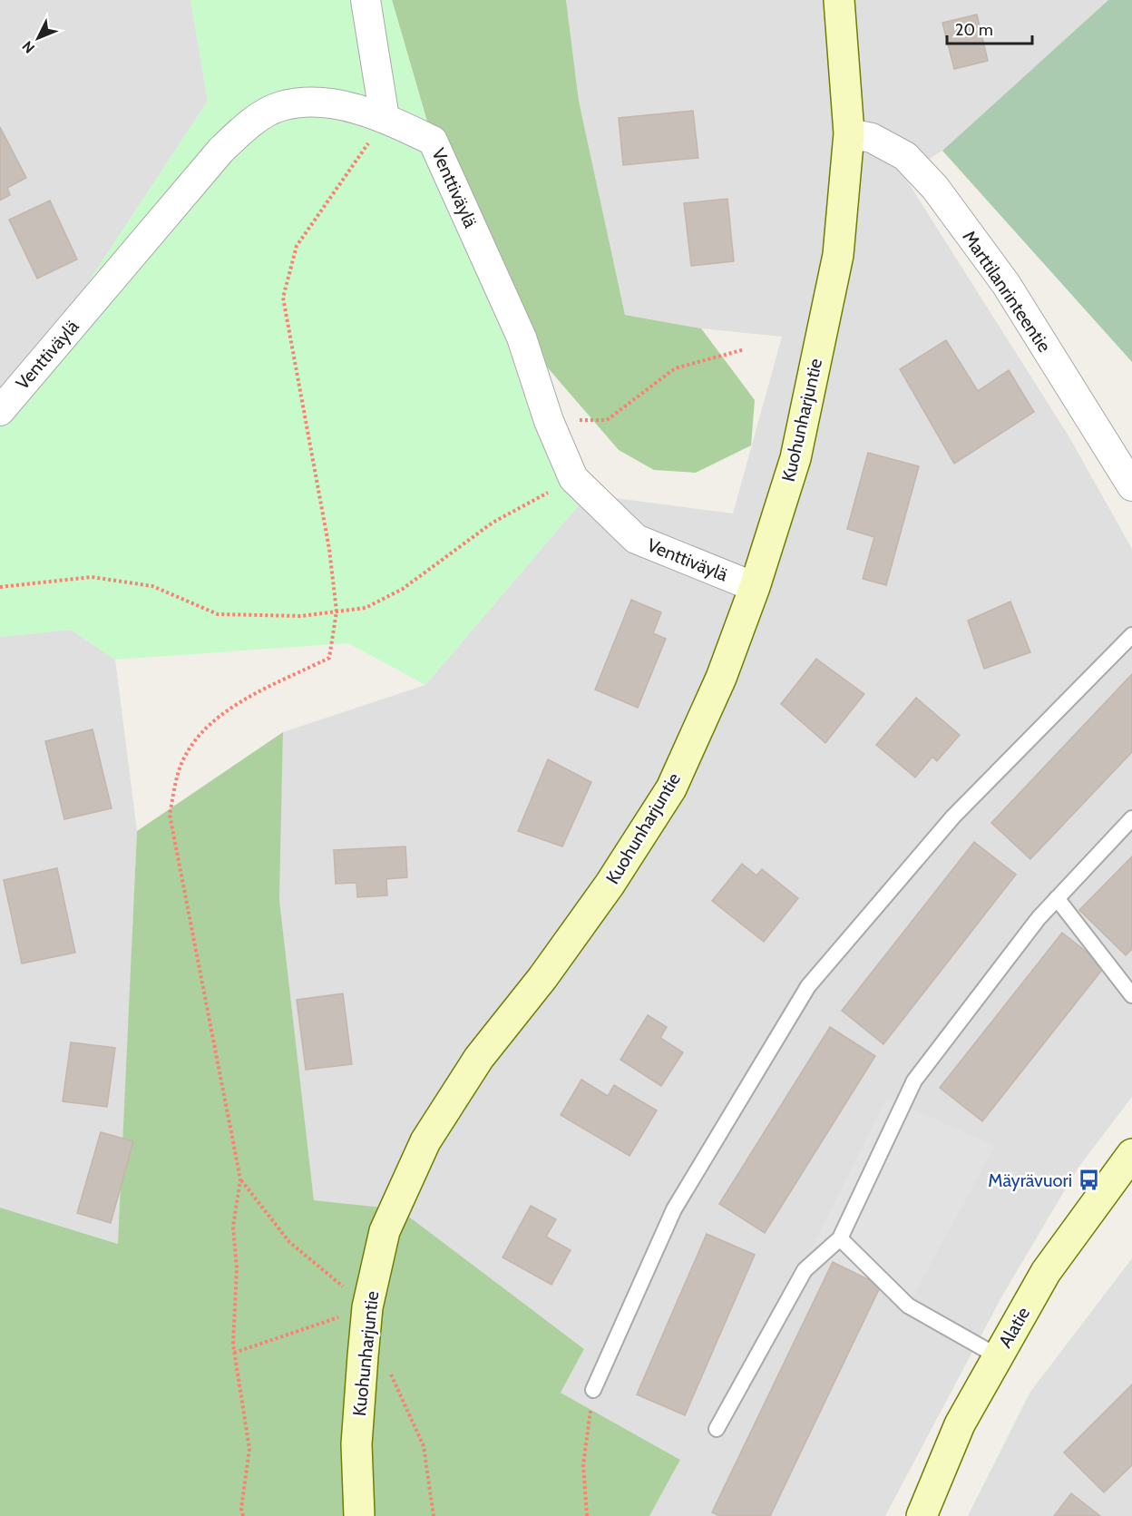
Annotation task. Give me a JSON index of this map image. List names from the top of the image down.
{
  "streets": {
    "main road": ["Kuohunharjuntie", "Alatie"],
    "street": ["Venttiväylä", "Marttilanrinteentie"]
  },
  "crossings": [
    ["Venttiväylä", "Kuohunharjuntie"],
    ["Marttilanrinteentie", "Kuohunharjuntie"]
  ],
  "places": {
    "bus stop": ["Mäyrävuori"]
  },
  "scale_bar": "20 m",
  "north": "bottom left"
}
